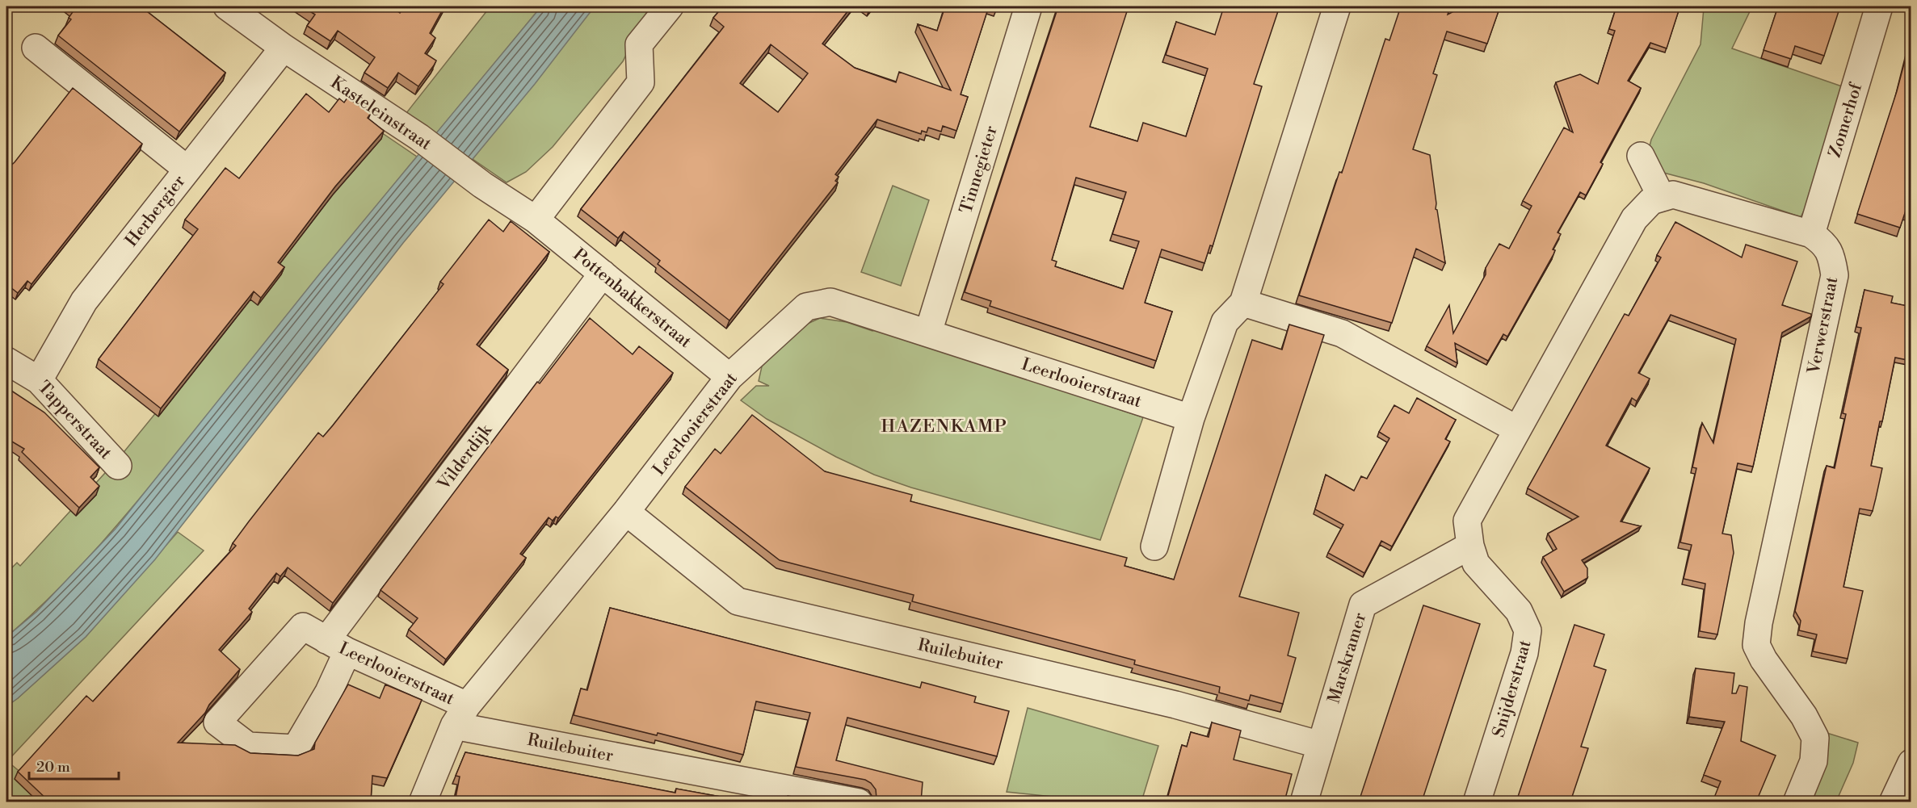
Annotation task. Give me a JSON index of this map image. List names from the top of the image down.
{
  "streets": {
    "street": [
      "Kasteleinstraat",
      "Zomerhof",
      "Tinnegieter",
      "Herbergier",
      "Pottenbakkerstraat",
      "Verwerstraat",
      "Leerlooierstraat",
      "Tapperstraat",
      "Vilderdijk",
      "Ruilebuiter",
      "Marskramer",
      "Snijderstraat"
    ]
  },
  "crossings": [
    ["Kasteleinstraat", "Herbergier"],
    ["Kasteleinstraat", "Pottenbakkerstraat"],
    ["Zomerhof", "Verwerstraat"],
    ["Tinnegieter", "Leerlooierstraat"],
    ["Herbergier", "Tapperstraat"],
    ["Pottenbakkerstraat", "Leerlooierstraat"],
    ["Pottenbakkerstraat", "Vilderdijk"],
    ["Leerlooierstraat", "Vilderdijk"],
    ["Leerlooierstraat", "Ruilebuiter"],
    ["Ruilebuiter", "Marskramer"],
    ["Marskramer", "Snijderstraat"]
  ],
  "districts": ["HAZENKAMP"],
  "scale_bar": "20 m"
}
